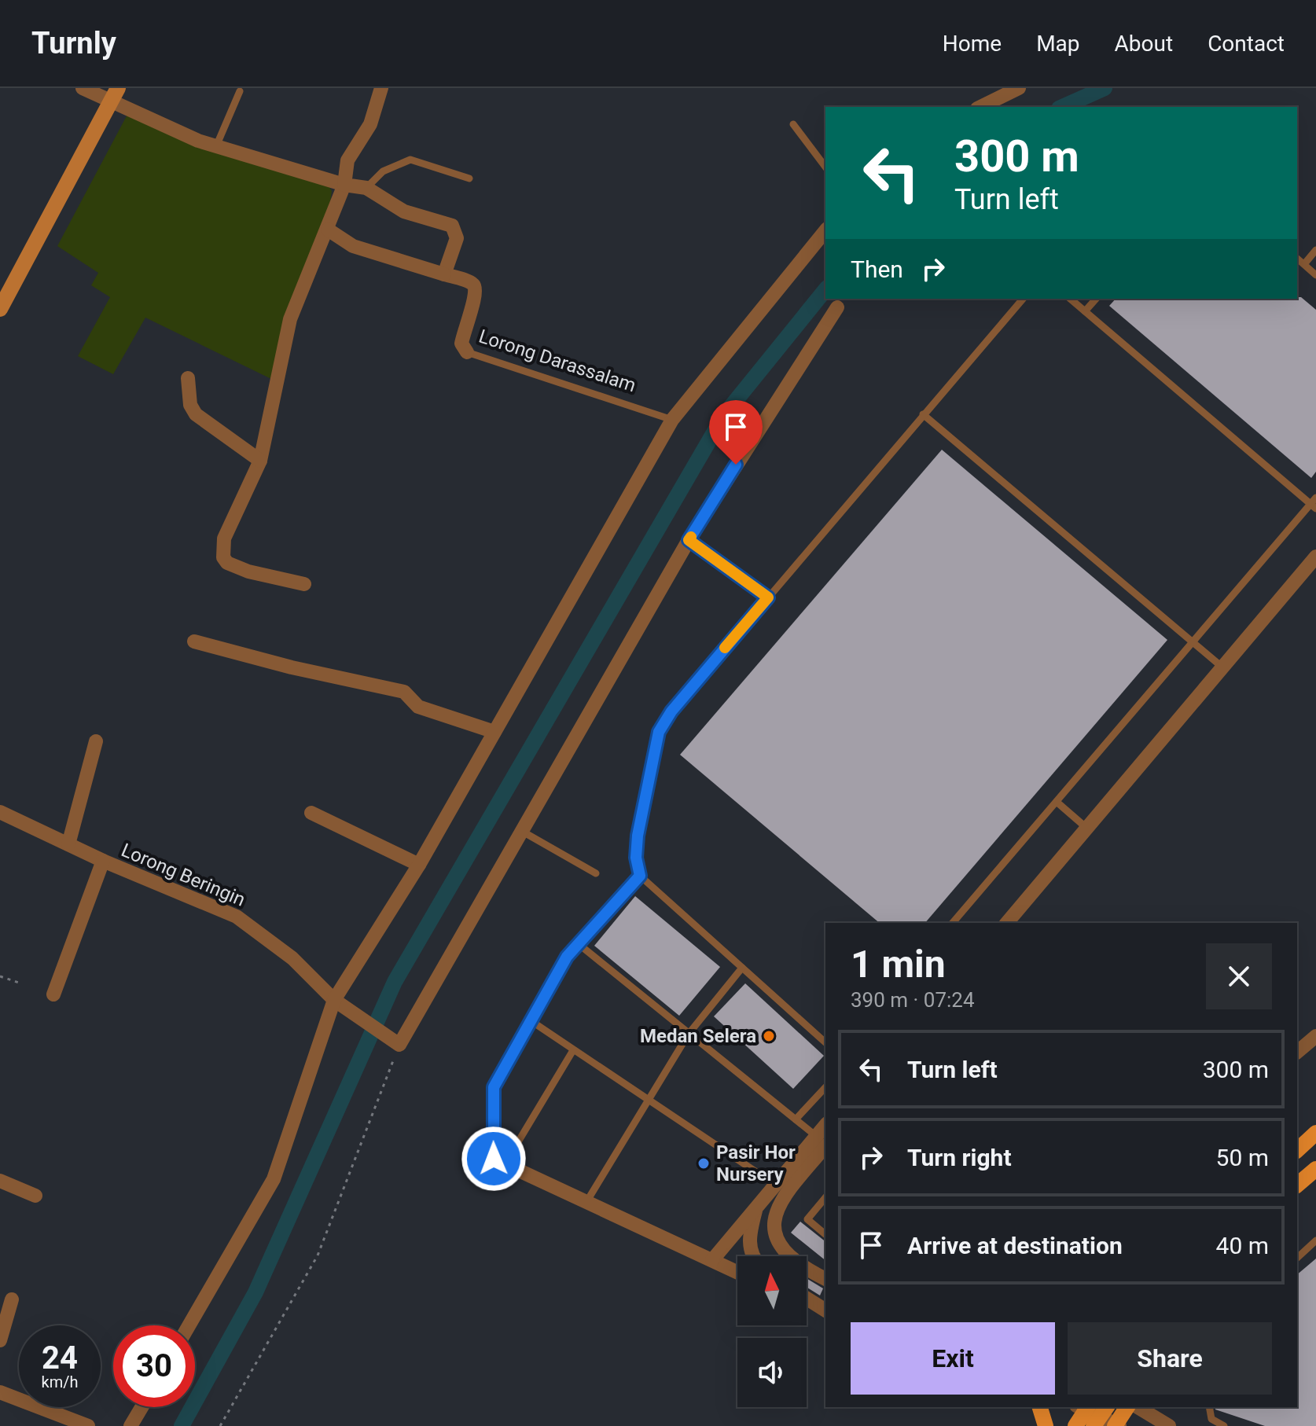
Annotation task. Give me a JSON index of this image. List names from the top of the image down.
{
  "streets": {
    "street": ["Lorong Darassalam", "Lorong Beringin"]
  },
  "places": ["Medan Selera", "Pasir Hor Nursery"],
  "north": "top",
  "page": {
    "header": "Turnly",
    "nav": [
      "Home",
      "Map",
      "About",
      "Contact"
    ],
    "turn": ["300 m", "Turn left"],
    "then": "Then",
    "heading": ["1 min", "390 m · 07:24"],
    "list": [
      {
        "name": "Turn left",
        "value": "300 m"
      },
      {
        "name": "Turn right",
        "value": "50 m"
      },
      {
        "name": "Arrive at destination",
        "value": "40 m"
      }
    ],
    "buttons": ["Exit", "Share"],
    "speed": "24 km/h",
    "limit": "30"
  }
}
